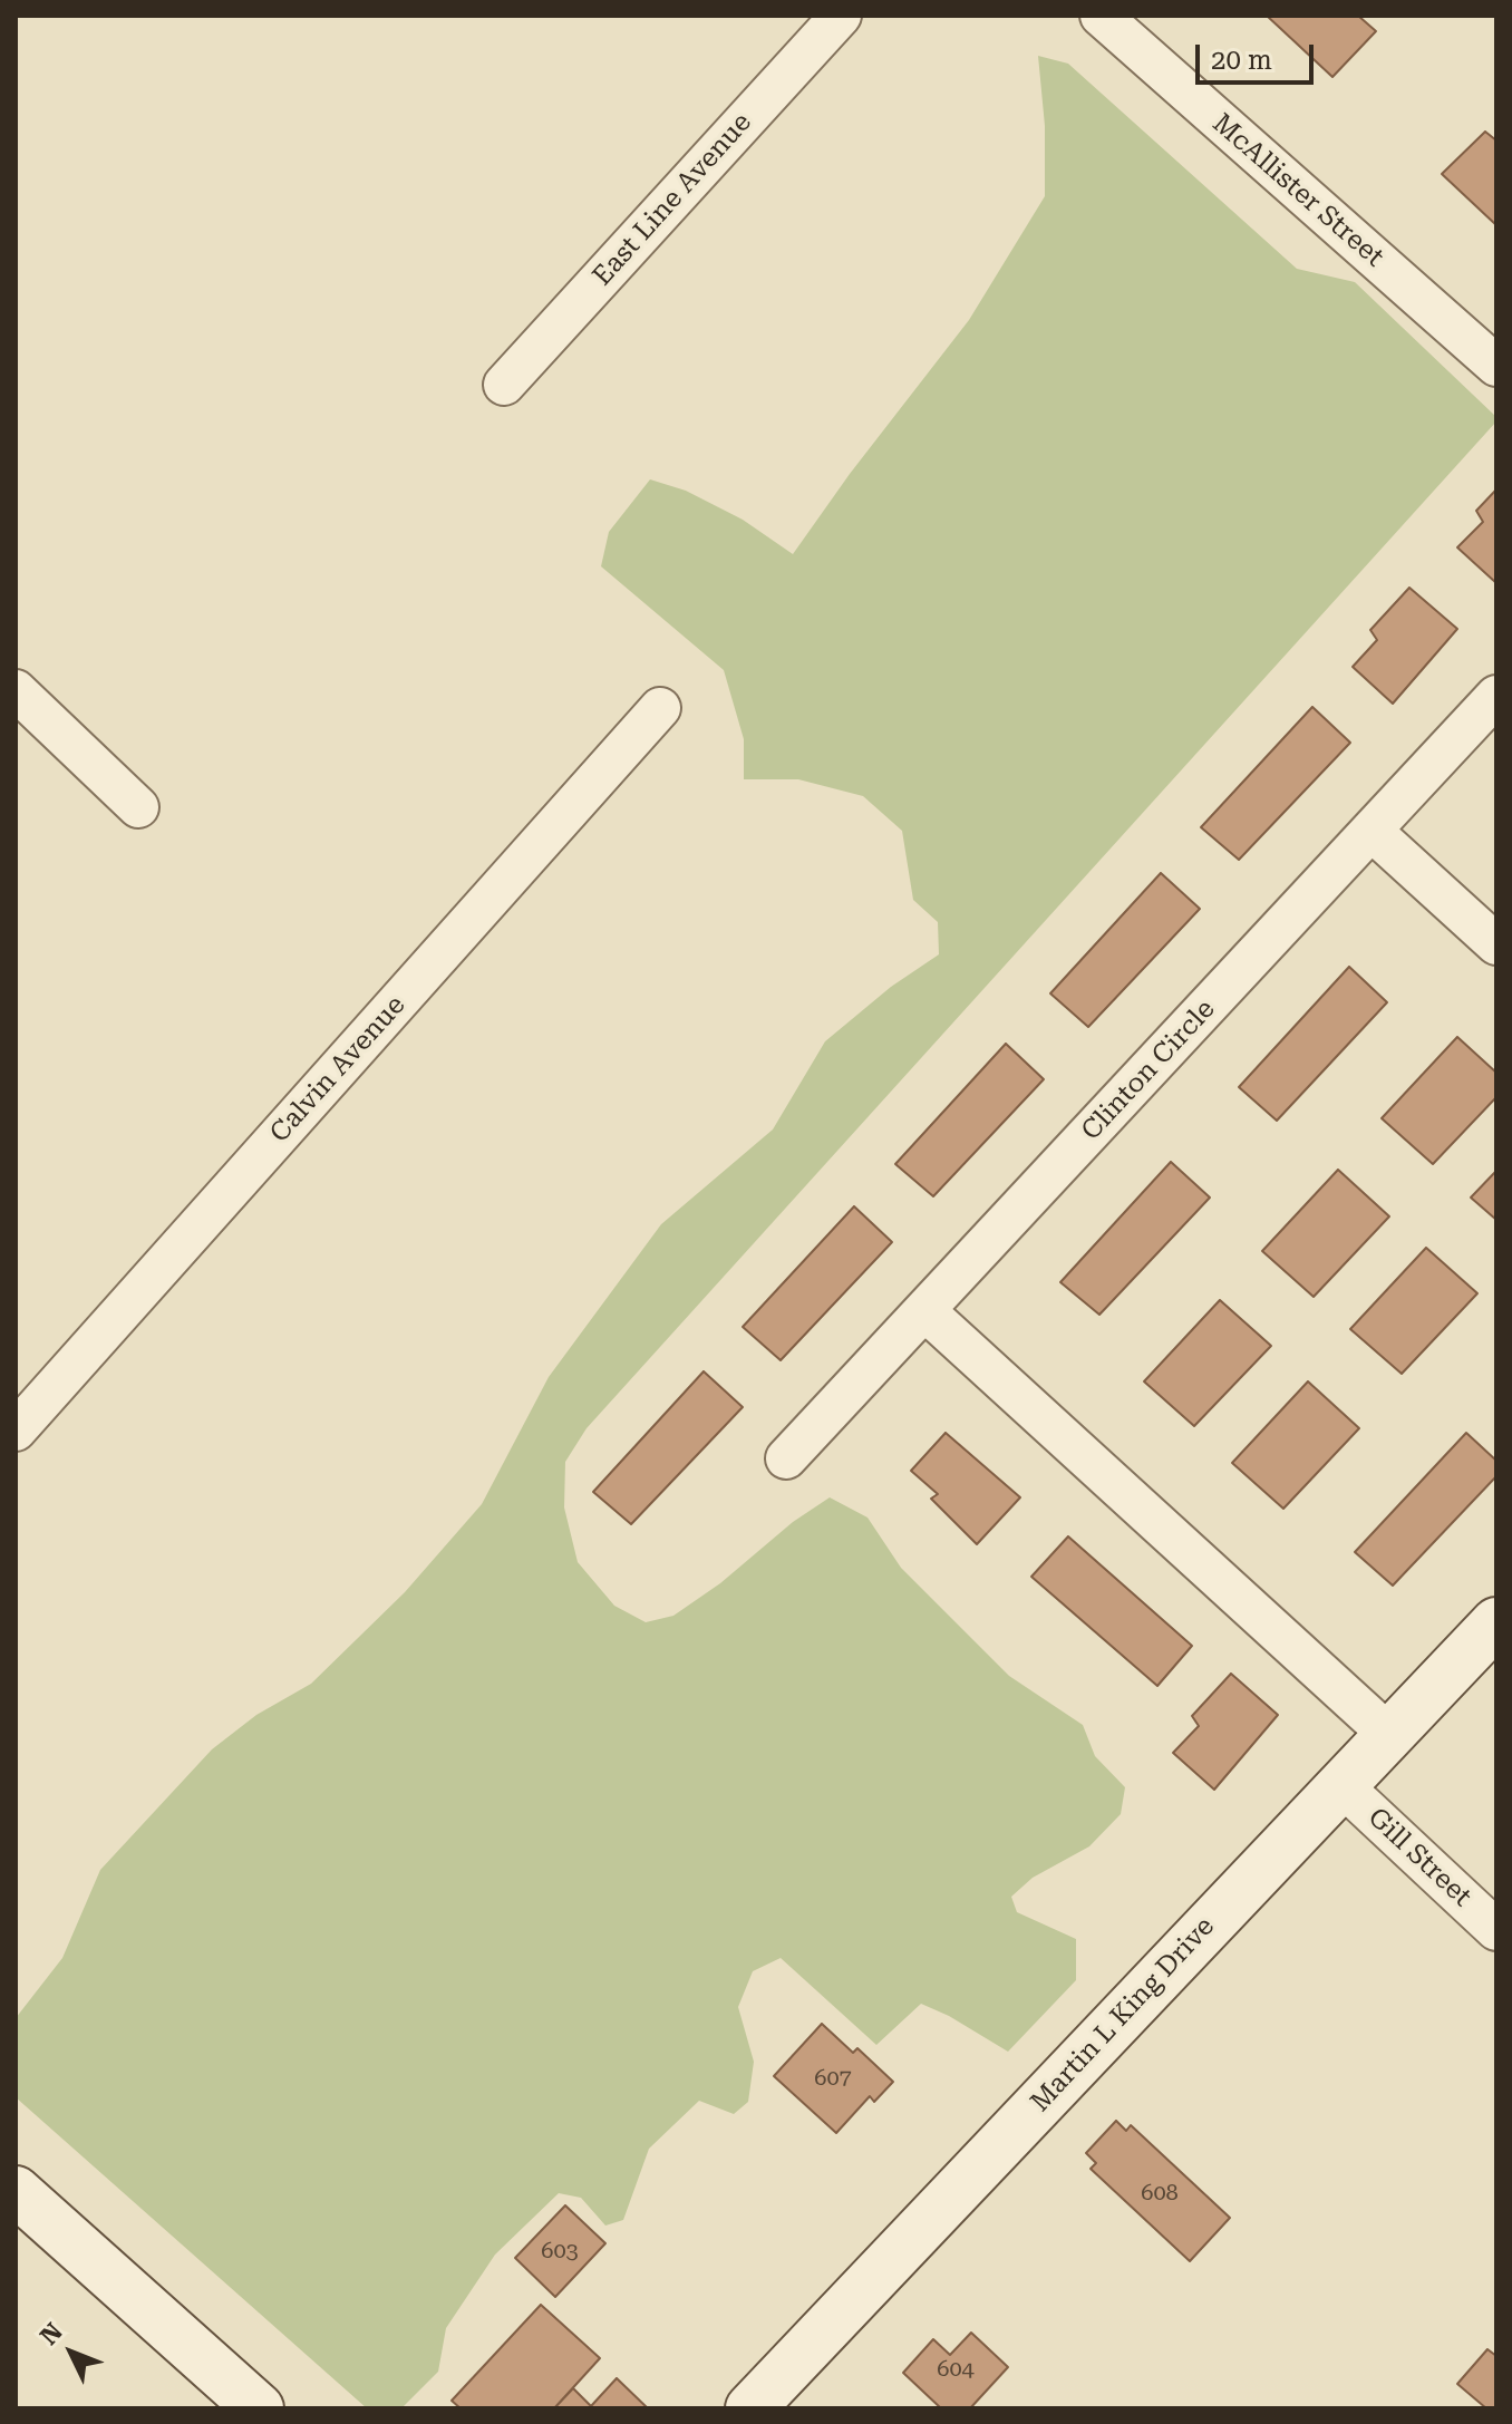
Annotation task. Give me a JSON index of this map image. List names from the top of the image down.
{
  "streets": {
    "main road": ["Martin L King Drive"],
    "street": [
      "McAllister Street",
      "East Line Avenue",
      "Calvin Avenue",
      "Clinton Circle",
      "Gill Street"
    ]
  },
  "crossings": [
    ["Gill Street", "Martin L King Drive"]
  ],
  "house_numbers": [
    "607",
    "608",
    "603",
    "604"
  ],
  "scale_bar": "20 m",
  "north": "top left"
}
